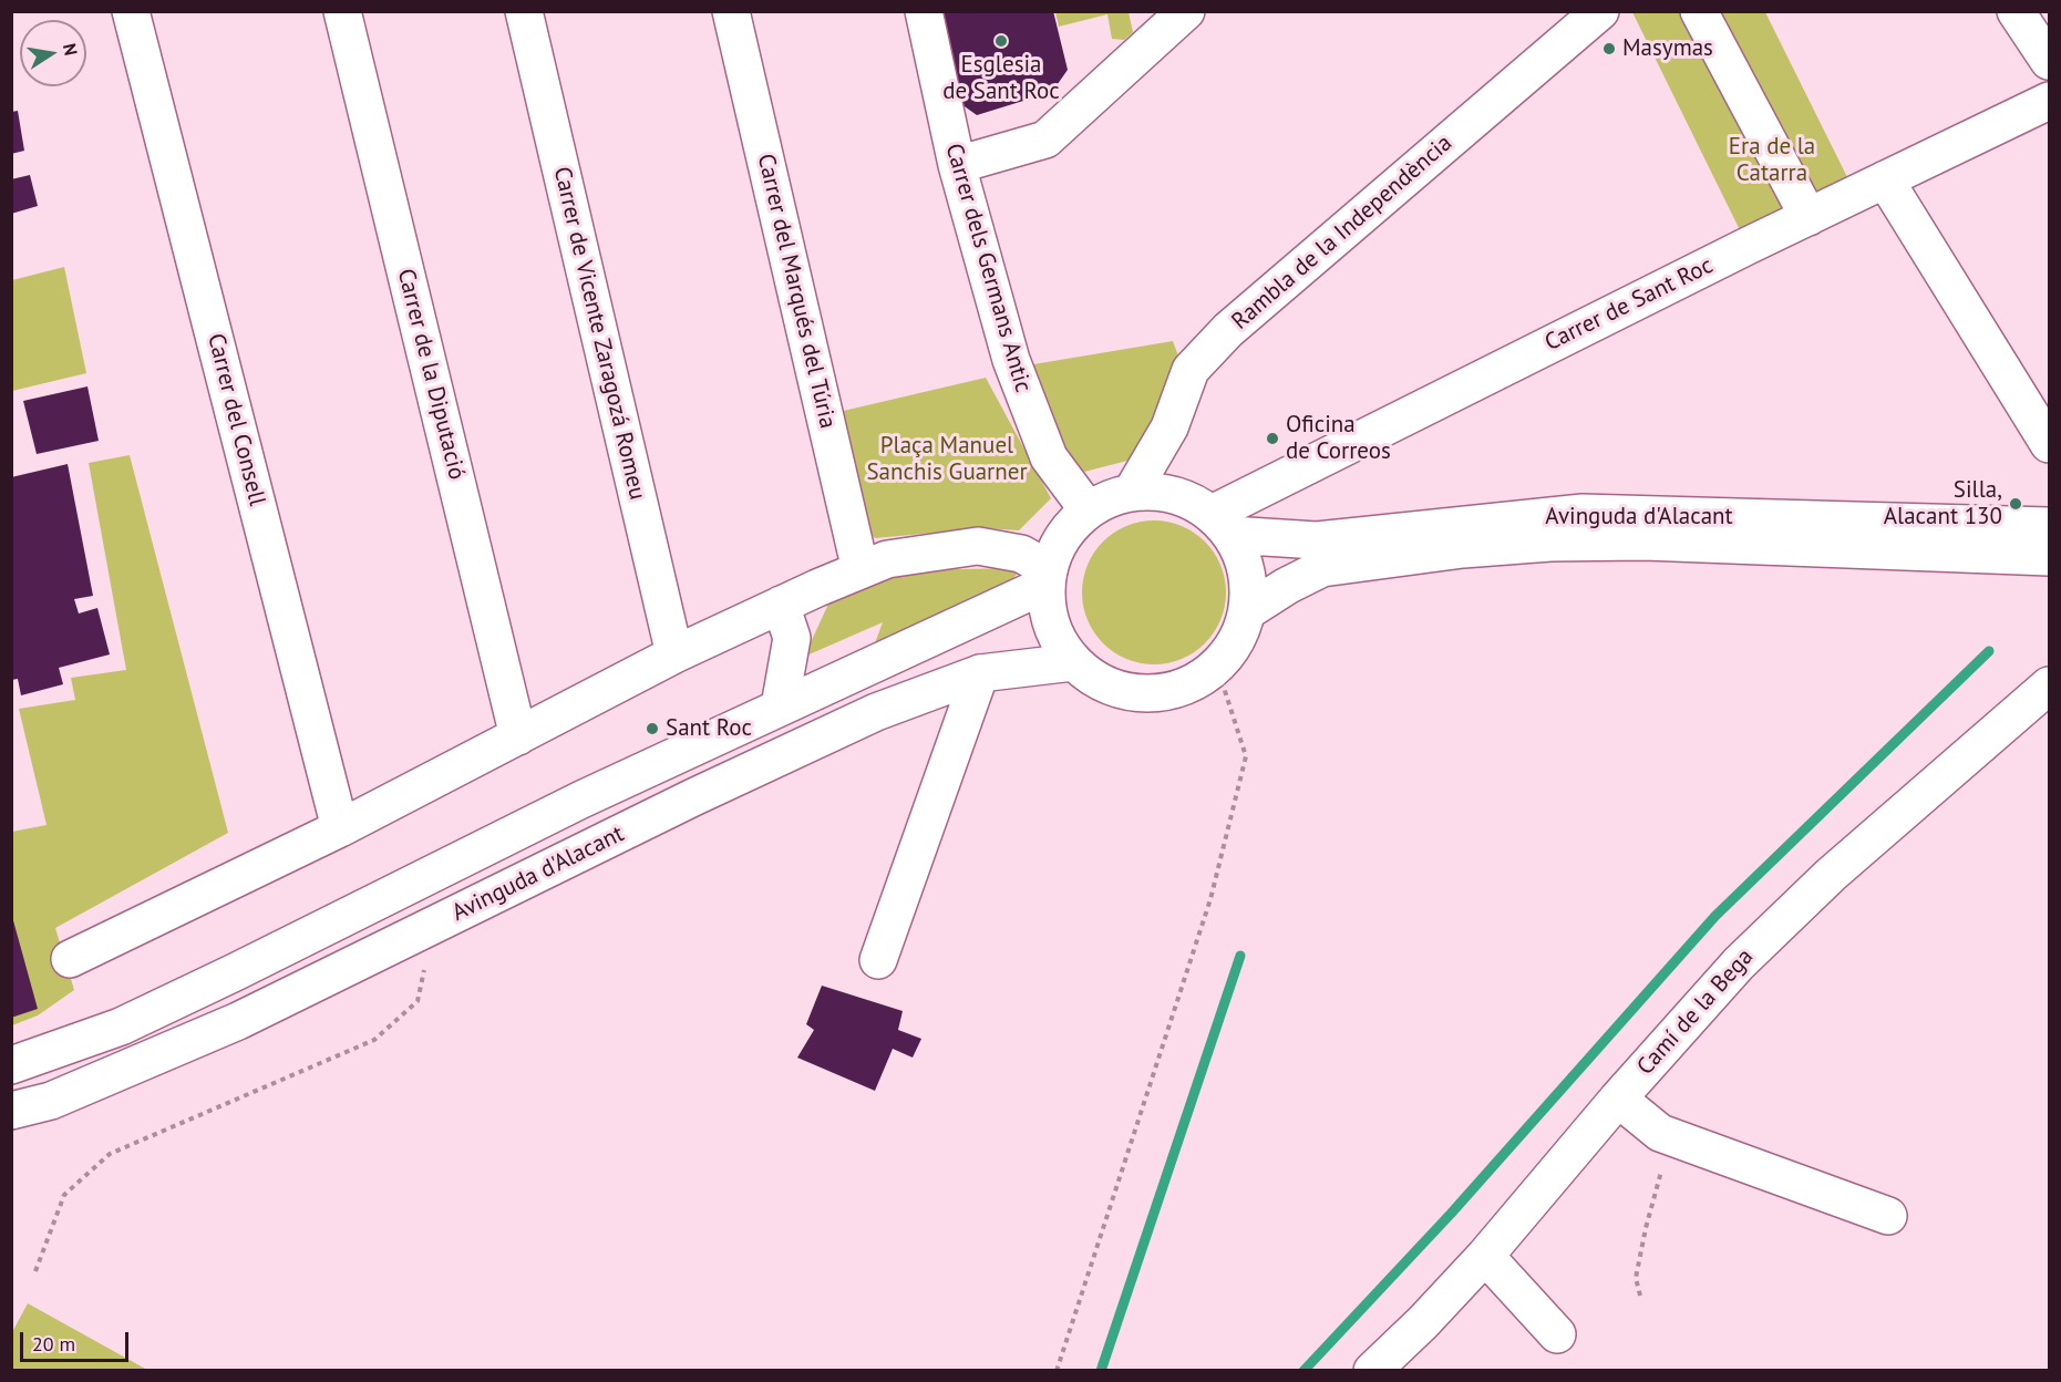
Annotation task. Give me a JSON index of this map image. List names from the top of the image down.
{
  "streets": {
    "street": [
      "Rambla de la Independència",
      "Carrer dels Germans Antic",
      "Carrer del Marqués del Túria",
      "Carrer de Sant Roc",
      "Carrer de Vicente Zaragozá Romeu",
      "Carrer de la Diputació",
      "Carrer del Consell",
      "Avinguda d'Alacant",
      "Camí de la Bega"
    ]
  },
  "crossings": [
    ["Rambla de la Independència", "Carrer dels Germans Antic"],
    ["Rambla de la Independència", "Carrer de Sant Roc"],
    ["Rambla de la Independència", "Avinguda d'Alacant"],
    ["Carrer dels Germans Antic", "Carrer de Sant Roc"],
    ["Carrer dels Germans Antic", "Avinguda d'Alacant"],
    ["Carrer de Sant Roc", "Avinguda d'Alacant"]
  ],
  "parks": ["Era de la Catarra", "Plaça Manuel Sanchis Guarner"],
  "places": [
    "Esglesia de Sant Roc",
    "Masymas",
    "Oficina de Correos",
    "Silla, Alacant 130",
    "Sant Roc"
  ],
  "scale_bar": "20 m",
  "north": "right"
}
